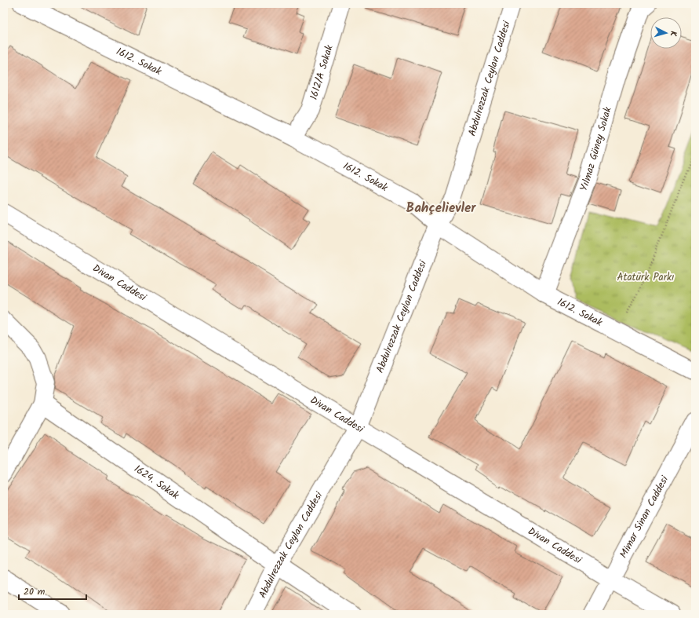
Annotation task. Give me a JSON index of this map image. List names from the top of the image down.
{
  "streets": {
    "street": [
      "1612. Sokak",
      "1612/A Sokak",
      "Abdulrezzak Ceylan Caddesi",
      "Yılmaz Güney Sokak",
      "Divan Caddesi",
      "1624. Sokak",
      "Mimar Sinan Caddesi"
    ]
  },
  "crossings": [
    ["1612. Sokak", "1612/A Sokak"],
    ["1612. Sokak", "Abdulrezzak Ceylan Caddesi"],
    ["1612. Sokak", "Yılmaz Güney Sokak"],
    ["Abdulrezzak Ceylan Caddesi", "Divan Caddesi"],
    ["Abdulrezzak Ceylan Caddesi", "1624. Sokak"],
    ["Divan Caddesi", "Mimar Sinan Caddesi"]
  ],
  "districts": ["Bahçelievler"],
  "parks": ["Atatürk Parkı"],
  "scale_bar": "20 m",
  "north": "right"
}
